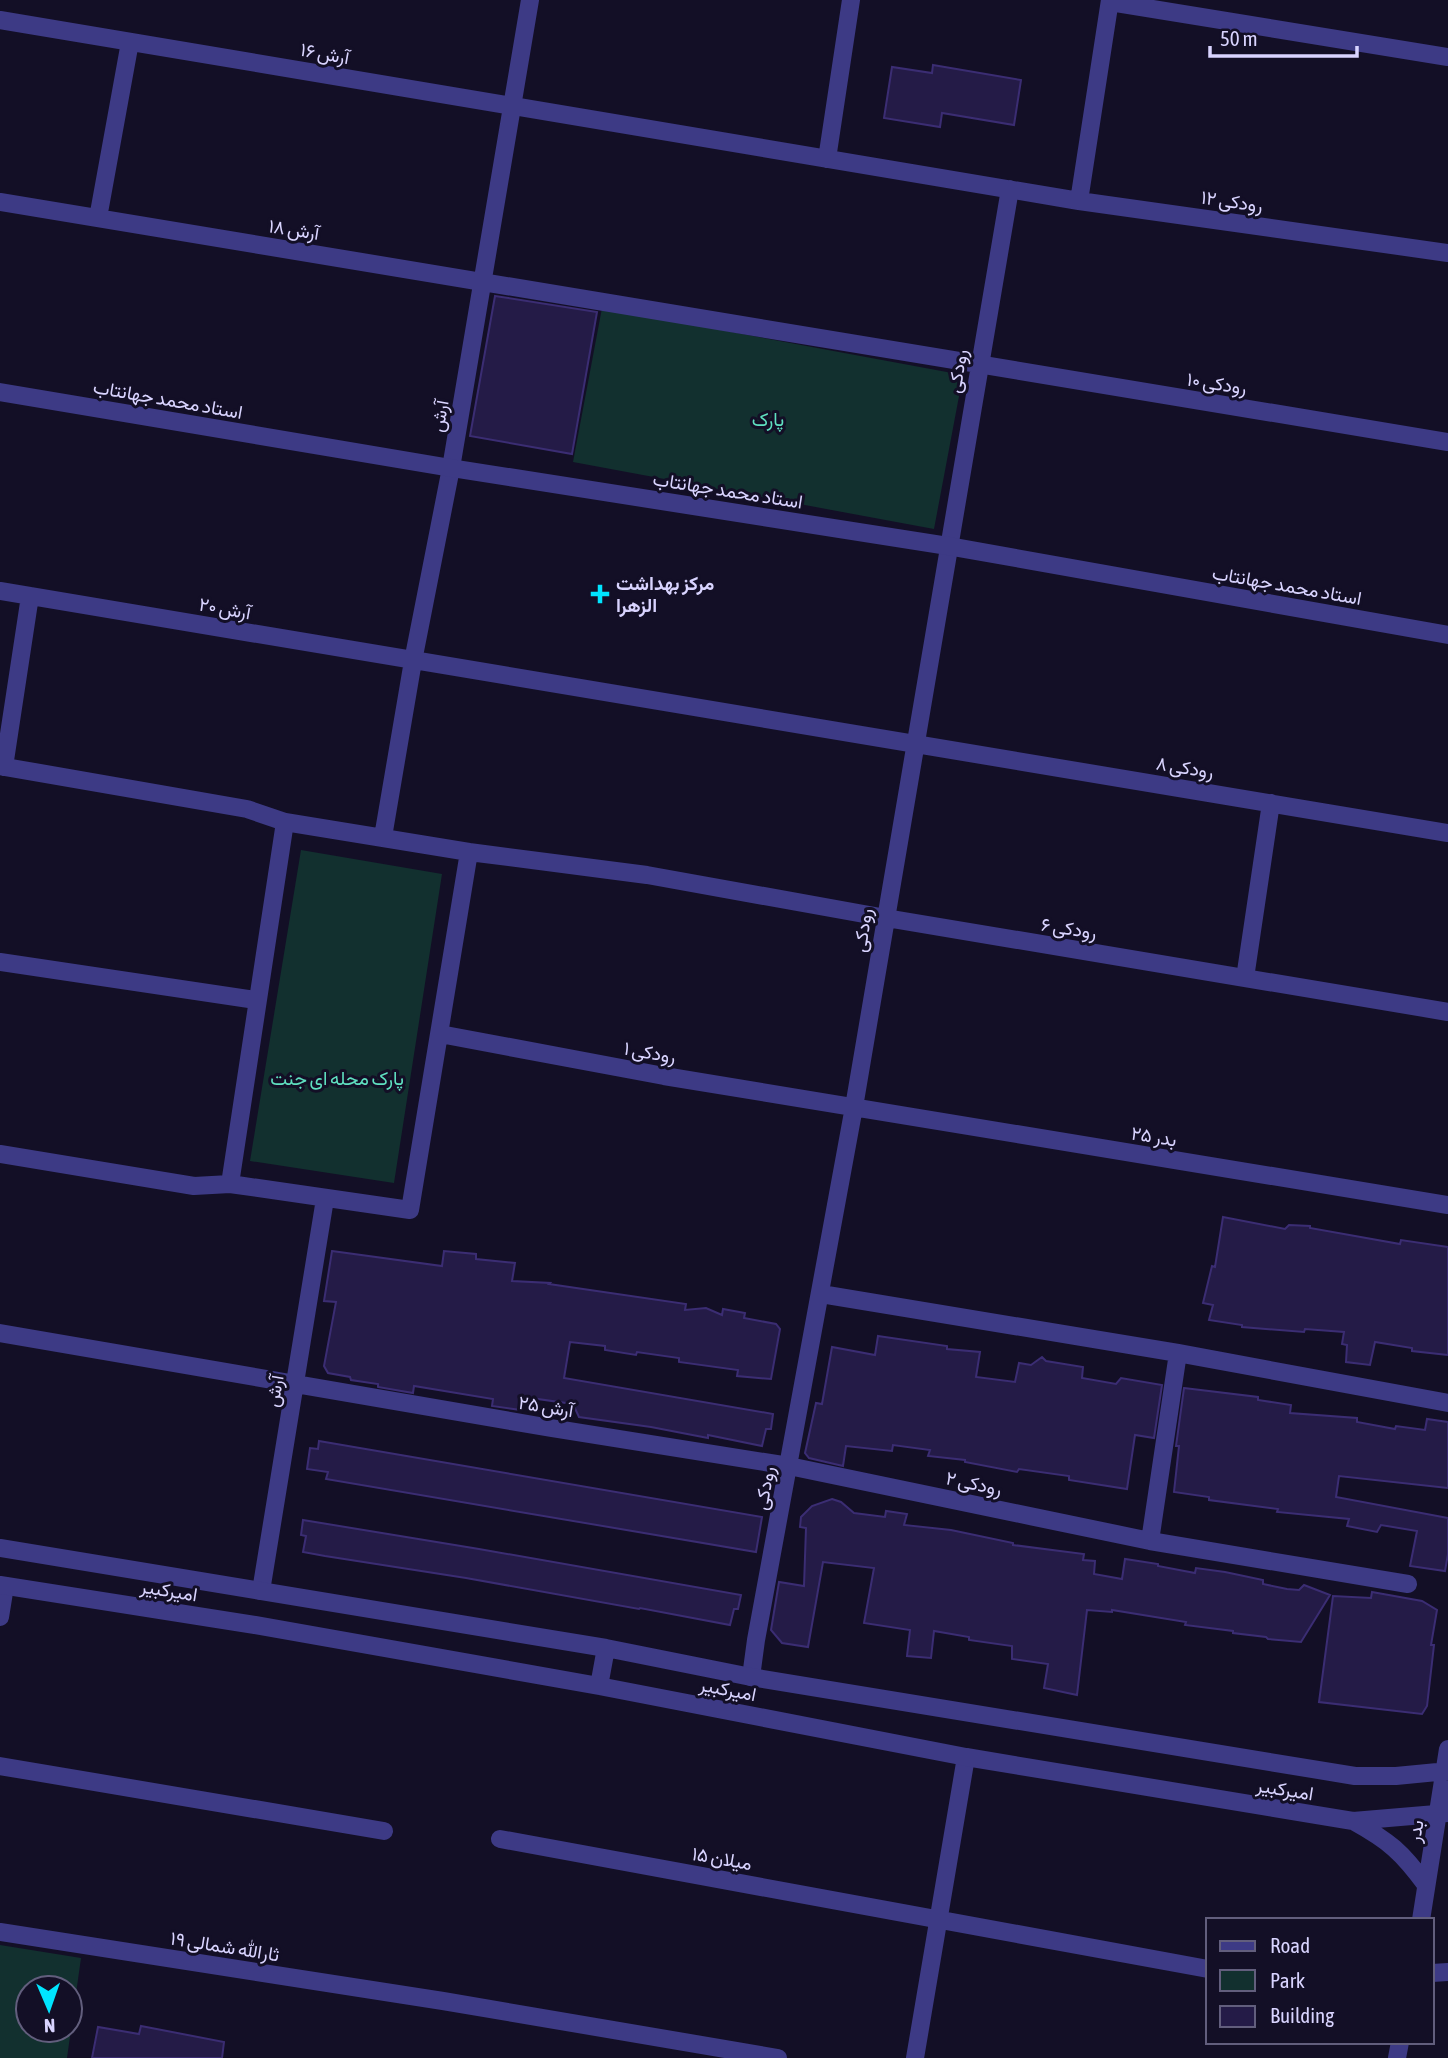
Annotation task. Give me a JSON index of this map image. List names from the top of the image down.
{
  "streets": {
    "street": [
      "آرش ۱۶",
      "رودکی ۱۲",
      "آرش ۱۸",
      "رودکی",
      "رودکی ۱۰",
      "استاد محمد جهانتاب",
      "آرش",
      "آرش ۲۰",
      "رودکی ۸",
      "رودکی ۶",
      "رودکی ۱",
      "بدر ۲۵",
      "آرش ۲۵",
      "رودکی ۲",
      "امیرکبیر",
      "بدر",
      "میلان ۱۵",
      "ثارالله شمالی ۱۹"
    ]
  },
  "crossings": [
    ["آرش ۱۶", "رودکی ۱۲"],
    ["آرش ۱۶", "آرش"],
    ["رودکی ۱۲", "رودکی"],
    ["آرش ۱۸", "رودکی ۱۰"],
    ["آرش ۱۸", "آرش"],
    ["رودکی", "رودکی ۱۰"],
    ["رودکی", "استاد محمد جهانتاب"],
    ["رودکی", "رودکی ۸"],
    ["رودکی", "رودکی ۶"],
    ["رودکی", "رودکی ۱"],
    ["رودکی", "بدر ۲۵"],
    ["رودکی", "آرش ۲۵"],
    ["رودکی", "رودکی ۲"],
    ["رودکی", "امیرکبیر"],
    ["استاد محمد جهانتاب", "آرش"],
    ["آرش", "آرش ۲۰"],
    ["آرش", "رودکی ۶"],
    ["آرش", "آرش ۲۵"],
    ["آرش", "امیرکبیر"],
    ["آرش ۲۰", "رودکی ۸"],
    ["رودکی ۱", "بدر ۲۵"],
    ["آرش ۲۵", "رودکی ۲"],
    ["امیرکبیر", "بدر"]
  ],
  "parks": ["پارک", "پارک محله ای جنت"],
  "places": {
    "health": ["مرکز بهداشت الزهرا"]
  },
  "legend": ["Road", "Park", "Building"],
  "scale_bar": "50 m",
  "north": "bottom"
}
